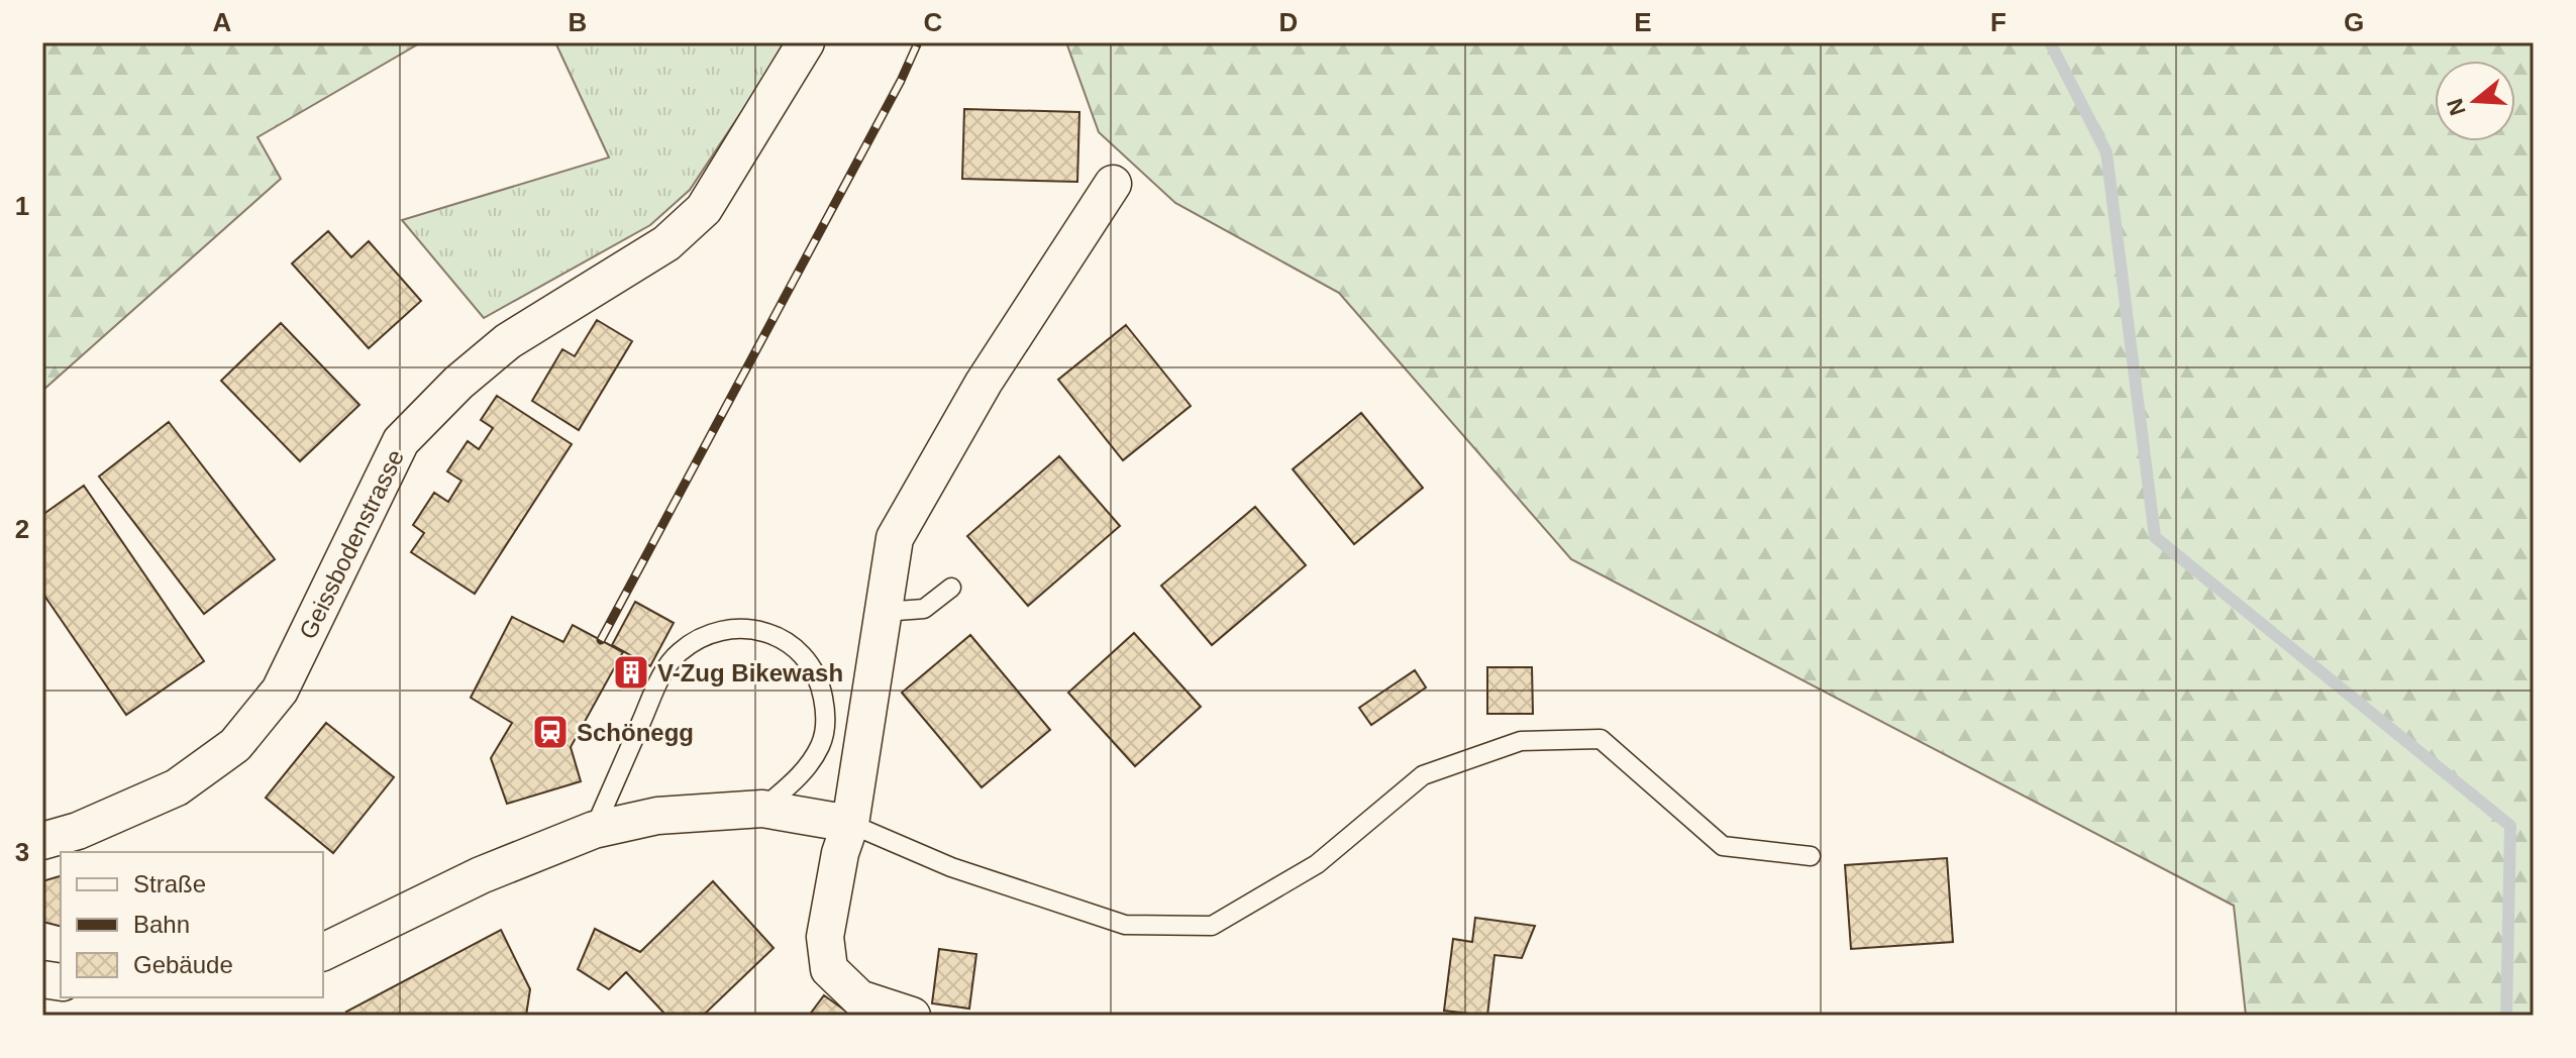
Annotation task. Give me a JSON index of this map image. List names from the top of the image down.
{
  "streets": {
    "street": ["Geissbodenstrasse"]
  },
  "places": {
    "building": ["V-Zug Bikewash"],
    "station": ["Schönegg"]
  },
  "legend": ["Straße", "Bahn", "Gebäude"],
  "north": "left",
  "grid": {
    "columns": [
      "A",
      "B",
      "C",
      "D",
      "E",
      "F",
      "G"
    ],
    "rows": ["1", "2", "3"]
  }
}
